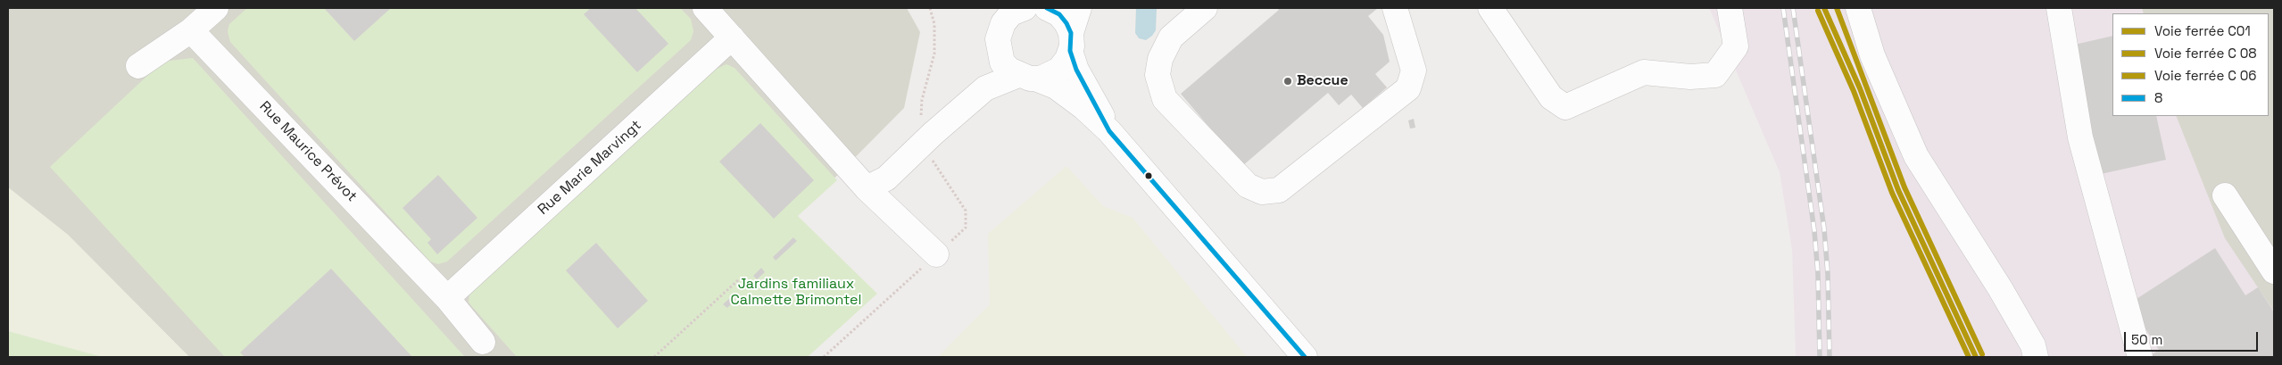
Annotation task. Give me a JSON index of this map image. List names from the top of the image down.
{
  "streets": {
    "street": ["Rue Maurice Prévot", "Rue Marie Marvingt"]
  },
  "crossings": [
    ["Rue Maurice Prévot", "Rue Marie Marvingt"]
  ],
  "parks": ["Jardins familiaux Calmette Brimontel"],
  "places": ["Beccue"],
  "lines": ["rail line C01", "transit line 8"],
  "legend": [
    "Voie ferrée C01",
    "Voie ferrée C 08",
    "Voie ferrée C 06",
    "8"
  ],
  "scale_bar": "50 m"
}
